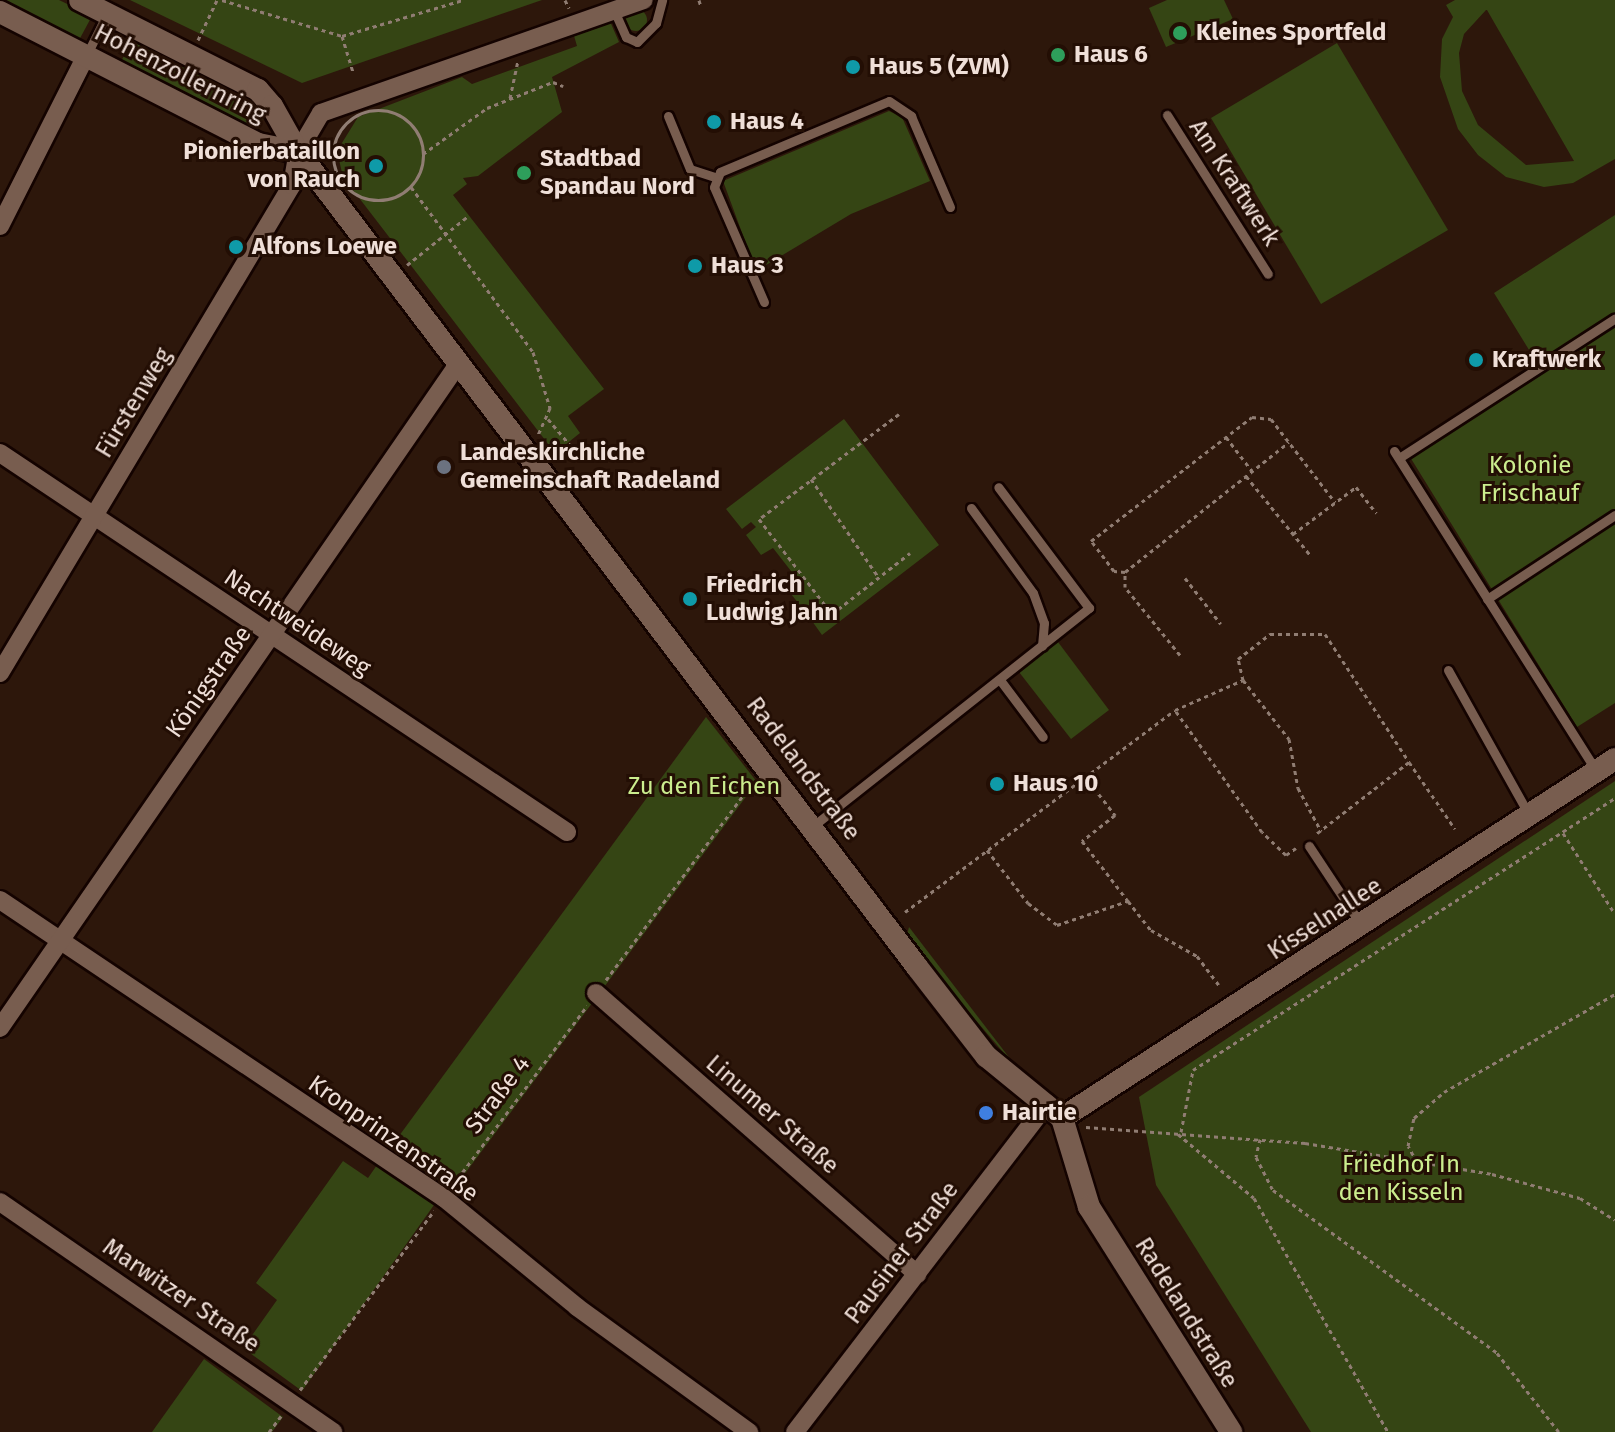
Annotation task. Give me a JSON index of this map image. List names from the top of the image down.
{
  "streets": {
    "street": [
      "Hohenzollernring",
      "Fürstenweg",
      "Nachtweideweg",
      "Königstraße",
      "Radelandstraße",
      "Kisselnallee",
      "Linumer Straße",
      "Kronprinzenstraße",
      "Pausiner Straße",
      "Marwitzer Straße"
    ],
    "lane": ["Am Kraftwerk"],
    "path": ["Straße 4"]
  },
  "crossings": [
    ["Hohenzollernring", "Fürstenweg"],
    ["Hohenzollernring", "Radelandstraße"],
    ["Fürstenweg", "Nachtweideweg"],
    ["Fürstenweg", "Radelandstraße"],
    ["Nachtweideweg", "Königstraße"],
    ["Königstraße", "Radelandstraße"],
    ["Königstraße", "Kronprinzenstraße"],
    ["Radelandstraße", "Kisselnallee"],
    ["Radelandstraße", "Pausiner Straße"],
    ["Kisselnallee", "Pausiner Straße"],
    ["Straße 4", "Linumer Straße"],
    ["Straße 4", "Kronprinzenstraße"],
    ["Straße 4", "Marwitzer Straße"],
    ["Linumer Straße", "Pausiner Straße"]
  ],
  "parks": ["Kolonie Frischauf", "Zu den Eichen", "Friedhof In den Kisseln"],
  "places": [
    "Kleines Sportfeld",
    "Haus 6",
    "Haus 5 (ZVM)",
    "Haus 4",
    "Pionierbataillon von Rauch",
    "Stadtbad Spandau Nord",
    "Alfons Loewe",
    "Haus 3",
    "Kraftwerk",
    "Landeskirchliche Gemeinschaft Radeland",
    "Friedrich Ludwig Jahn",
    "Haus 10",
    "Hairtie"
  ]
}
